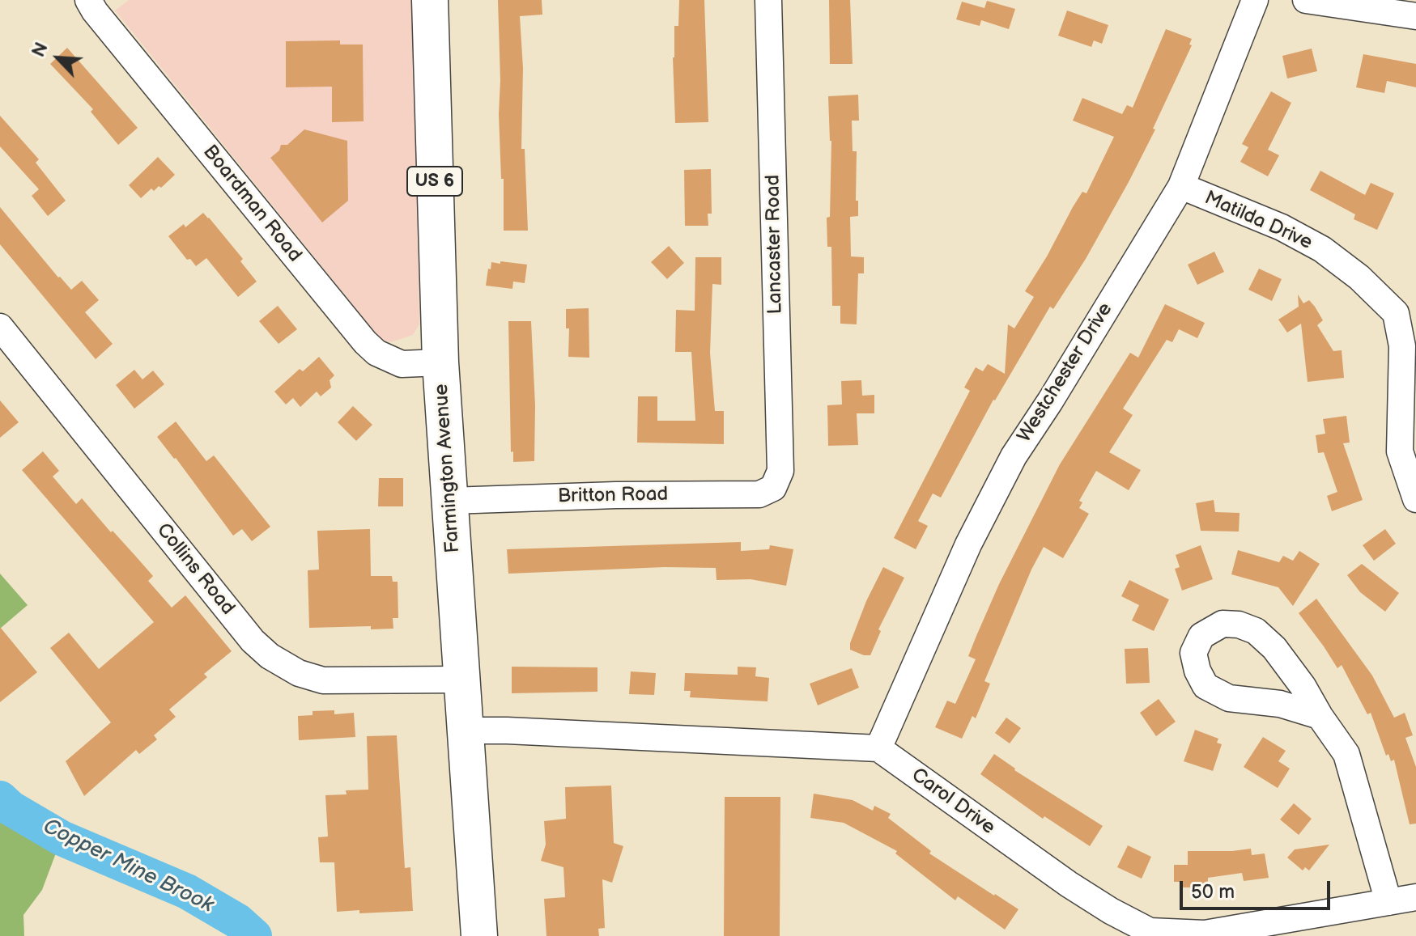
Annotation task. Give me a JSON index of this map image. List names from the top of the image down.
{
  "streets": {
    "highway": ["US 6", "Farmington Avenue"],
    "street": [
      "Boardman Road",
      "Matilda Drive",
      "Lancaster Road",
      "Westchester Drive",
      "Britton Road",
      "Collins Road",
      "Carol Drive"
    ]
  },
  "crossings": [
    ["Boardman Road", "Farmington Avenue"],
    ["Matilda Drive", "Westchester Drive"],
    ["Lancaster Road", "Britton Road"],
    ["Westchester Drive", "Carol Drive"],
    ["Farmington Avenue", "Britton Road"],
    ["Farmington Avenue", "Collins Road"]
  ],
  "water": ["Copper Mine Brook"],
  "scale_bar": "50 m",
  "north": "top left"
}
